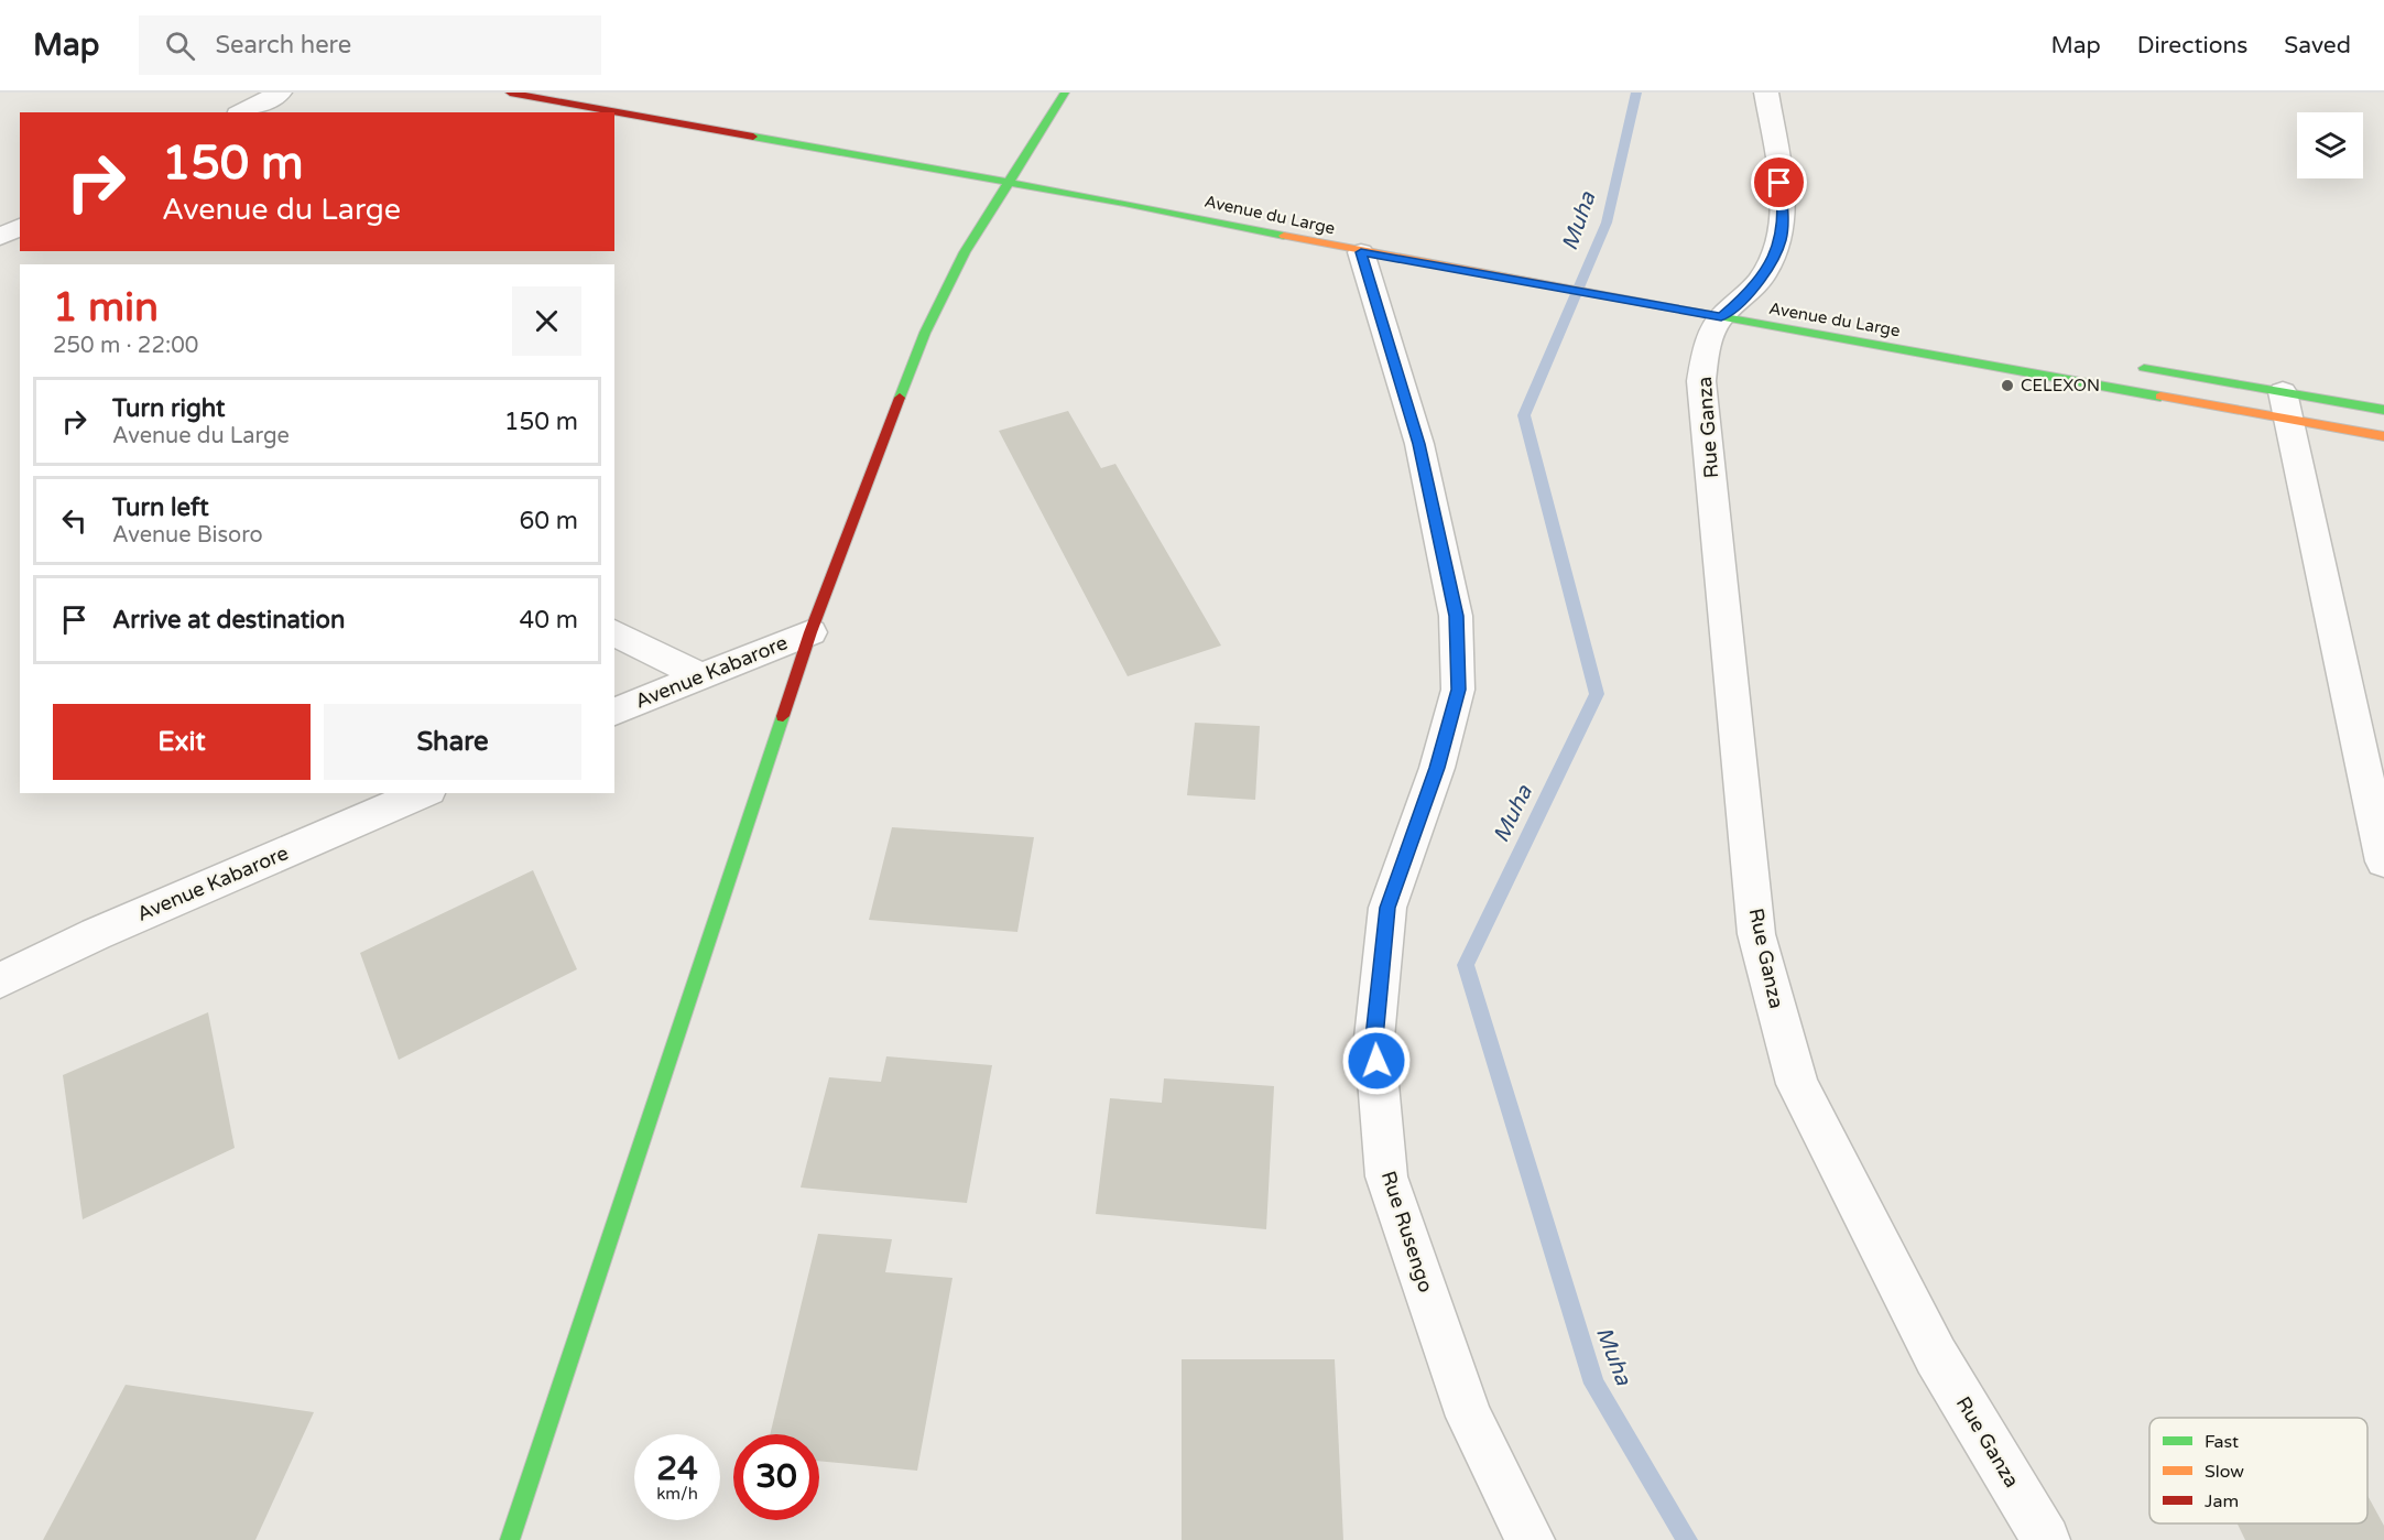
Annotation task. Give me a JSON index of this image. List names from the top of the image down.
{
  "streets": {
    "main road": ["Avenue du Large"],
    "street": ["Rue Ganza", "Avenue Kabarore", "Rue Rusengo"]
  },
  "crossings": [
    ["Avenue du Large", "Rue Ganza"],
    ["Avenue du Large", "Rue Rusengo"]
  ],
  "water": ["Muha"],
  "places": ["CELEXON"],
  "legend": ["Fast", "Slow", "Jam"],
  "page": {
    "header": "Map",
    "search": "Search here",
    "nav": ["Map", "Directions", "Saved"],
    "turn": ["150 m", "Avenue du Large"],
    "heading": ["1 min", "250 m · 22:00"],
    "list": [
      {
        "name": "Turn right",
        "note": "Avenue du Large",
        "value": "150 m"
      },
      {
        "name": "Turn left",
        "note": "Avenue Bisoro",
        "value": "60 m"
      },
      {
        "name": "Arrive at destination",
        "value": "40 m"
      }
    ],
    "buttons": ["Exit", "Share"],
    "speed": "24 km/h",
    "limit": "30"
  }
}
